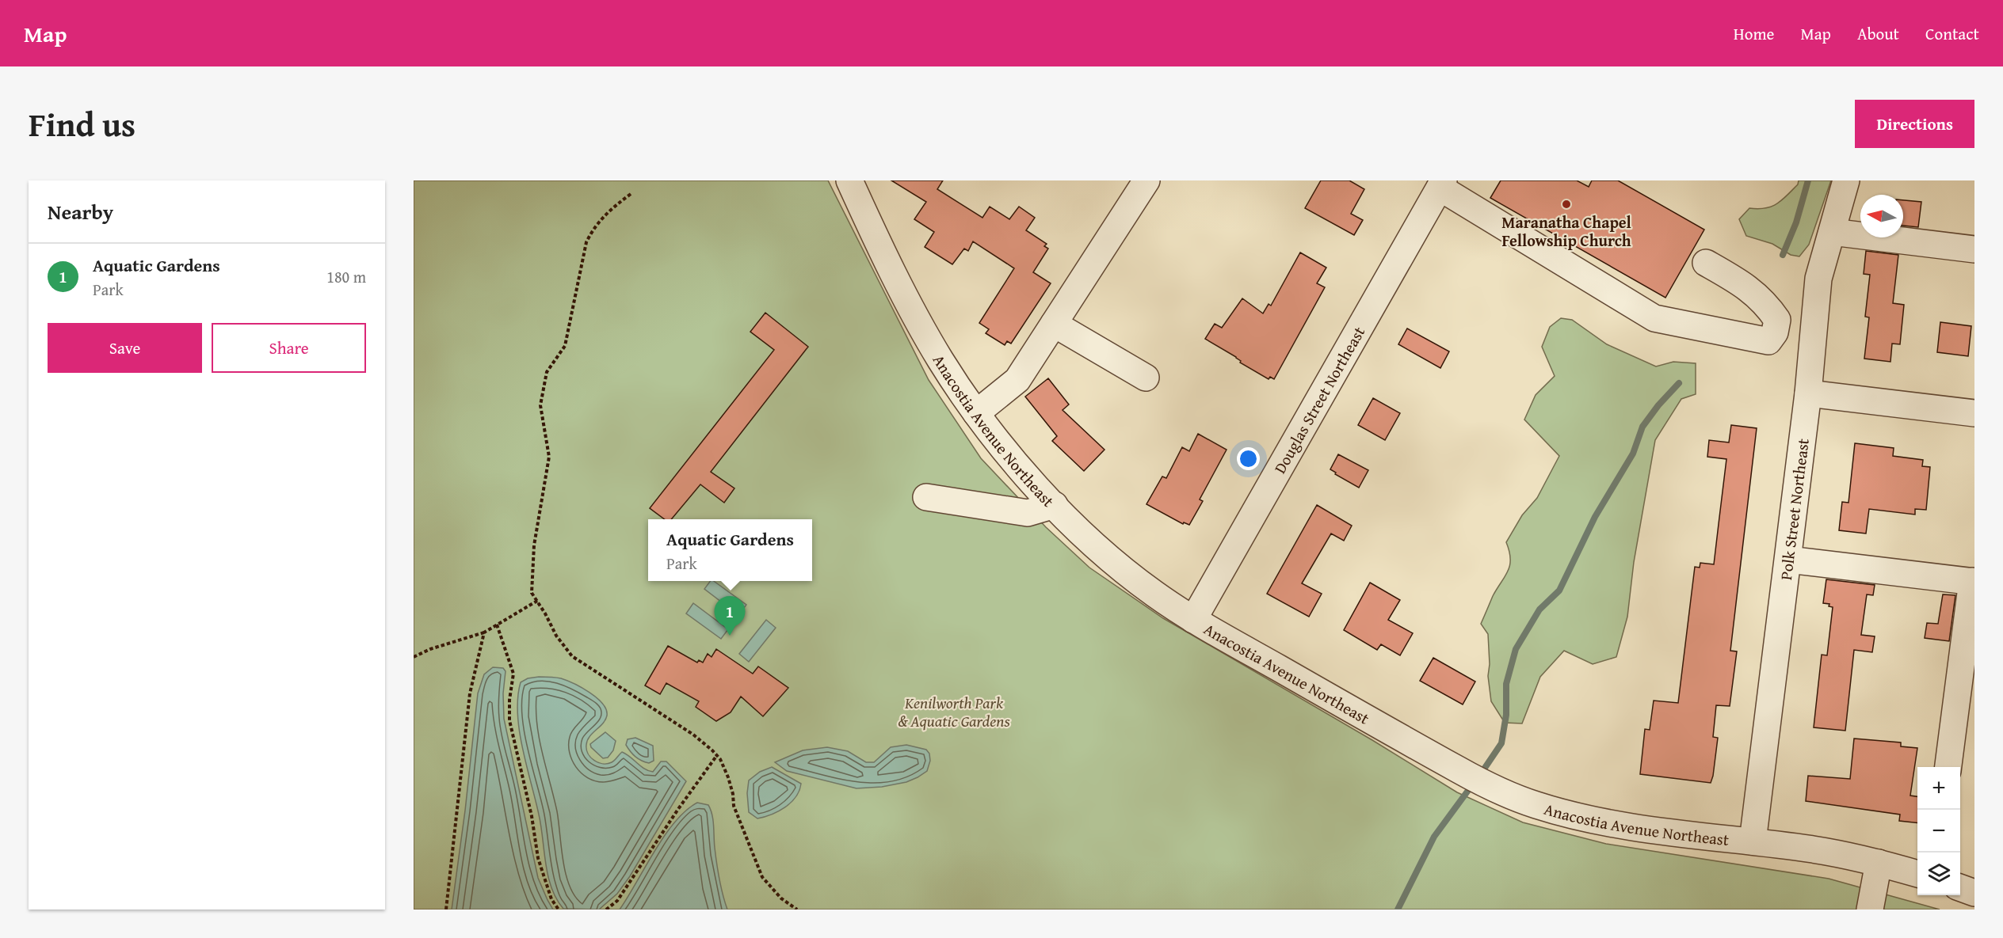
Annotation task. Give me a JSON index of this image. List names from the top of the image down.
{
  "streets": {
    "street": ["Douglas Street Northeast", "Anacostia Avenue Northeast", "Polk Street Northeast"]
  },
  "crossings": [
    ["Douglas Street Northeast", "Anacostia Avenue Northeast"],
    ["Anacostia Avenue Northeast", "Polk Street Northeast"]
  ],
  "parks": ["Kenilworth Park & Aquatic Gardens"],
  "places": ["Maranatha Chapel Fellowship Church"],
  "north": "left",
  "page": {
    "header": "Map",
    "nav": [
      "Home",
      "Map",
      "About",
      "Contact"
    ],
    "title": "Find us",
    "buttons": [
      "Directions",
      ["Save", "Share"]
    ],
    "heading": "Nearby",
    "list": [
      {
        "mark": "1",
        "name": "Aquatic Gardens",
        "note": "Park",
        "value": "180 m"
      }
    ],
    "popup": ["Aquatic Gardens", "Park"],
    "pins": "1",
    "map_buttons": ["+", "−"]
  }
}
